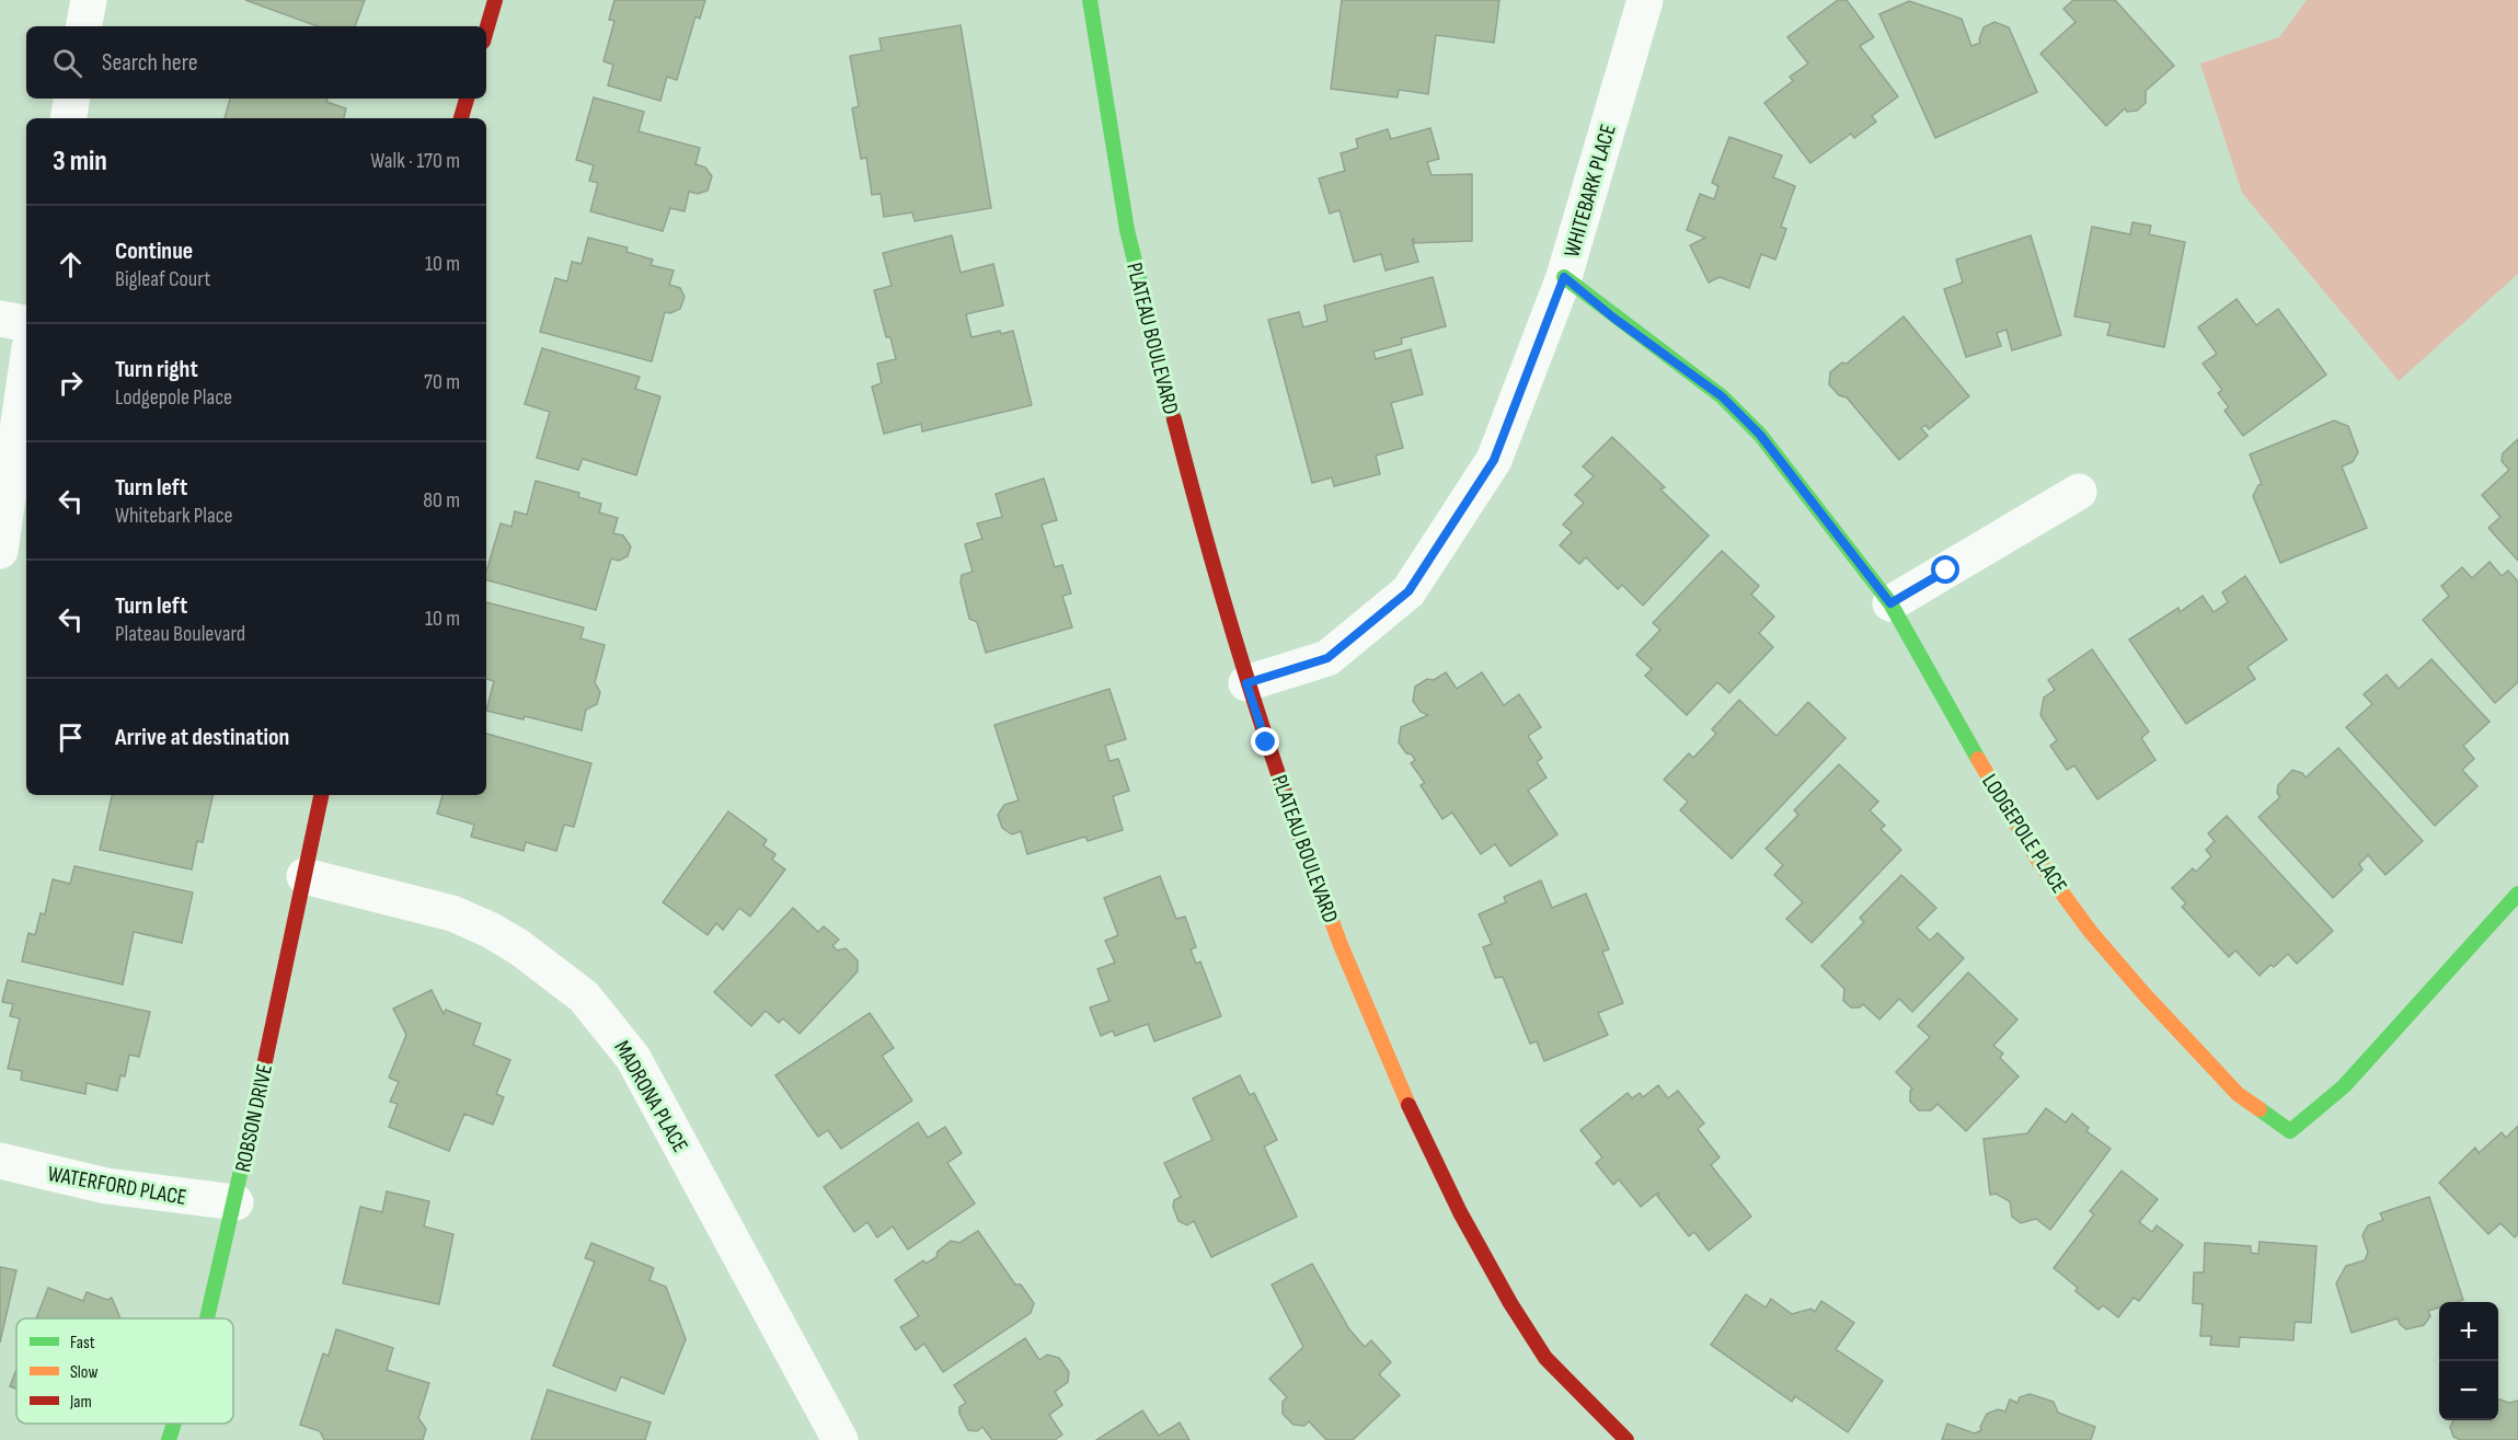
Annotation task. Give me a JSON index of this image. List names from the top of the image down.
{
  "streets": {
    "street": [
      "WHITEBARK PLACE",
      "PLATEAU BOULEVARD",
      "LODGEPOLE PLACE",
      "MADRONA PLACE",
      "ROBSON DRIVE",
      "WATERFORD PLACE"
    ]
  },
  "crossings": [
    ["WHITEBARK PLACE", "PLATEAU BOULEVARD"],
    ["WHITEBARK PLACE", "LODGEPOLE PLACE"],
    ["MADRONA PLACE", "ROBSON DRIVE"],
    ["ROBSON DRIVE", "WATERFORD PLACE"]
  ],
  "legend": ["Fast", "Slow", "Jam"],
  "page": {
    "search": "Search here",
    "heading": ["3 min", "Walk · 170 m"],
    "list": [
      ["Continue", "Bigleaf Court", "10 m"],
      ["Turn right", "Lodgepole Place", "70 m"],
      ["Turn left", "Whitebark Place", "80 m"],
      ["Turn left", "Plateau Boulevard", "10 m"],
      "Arrive at destination"
    ],
    "map_buttons": ["+", "−"]
  }
}
